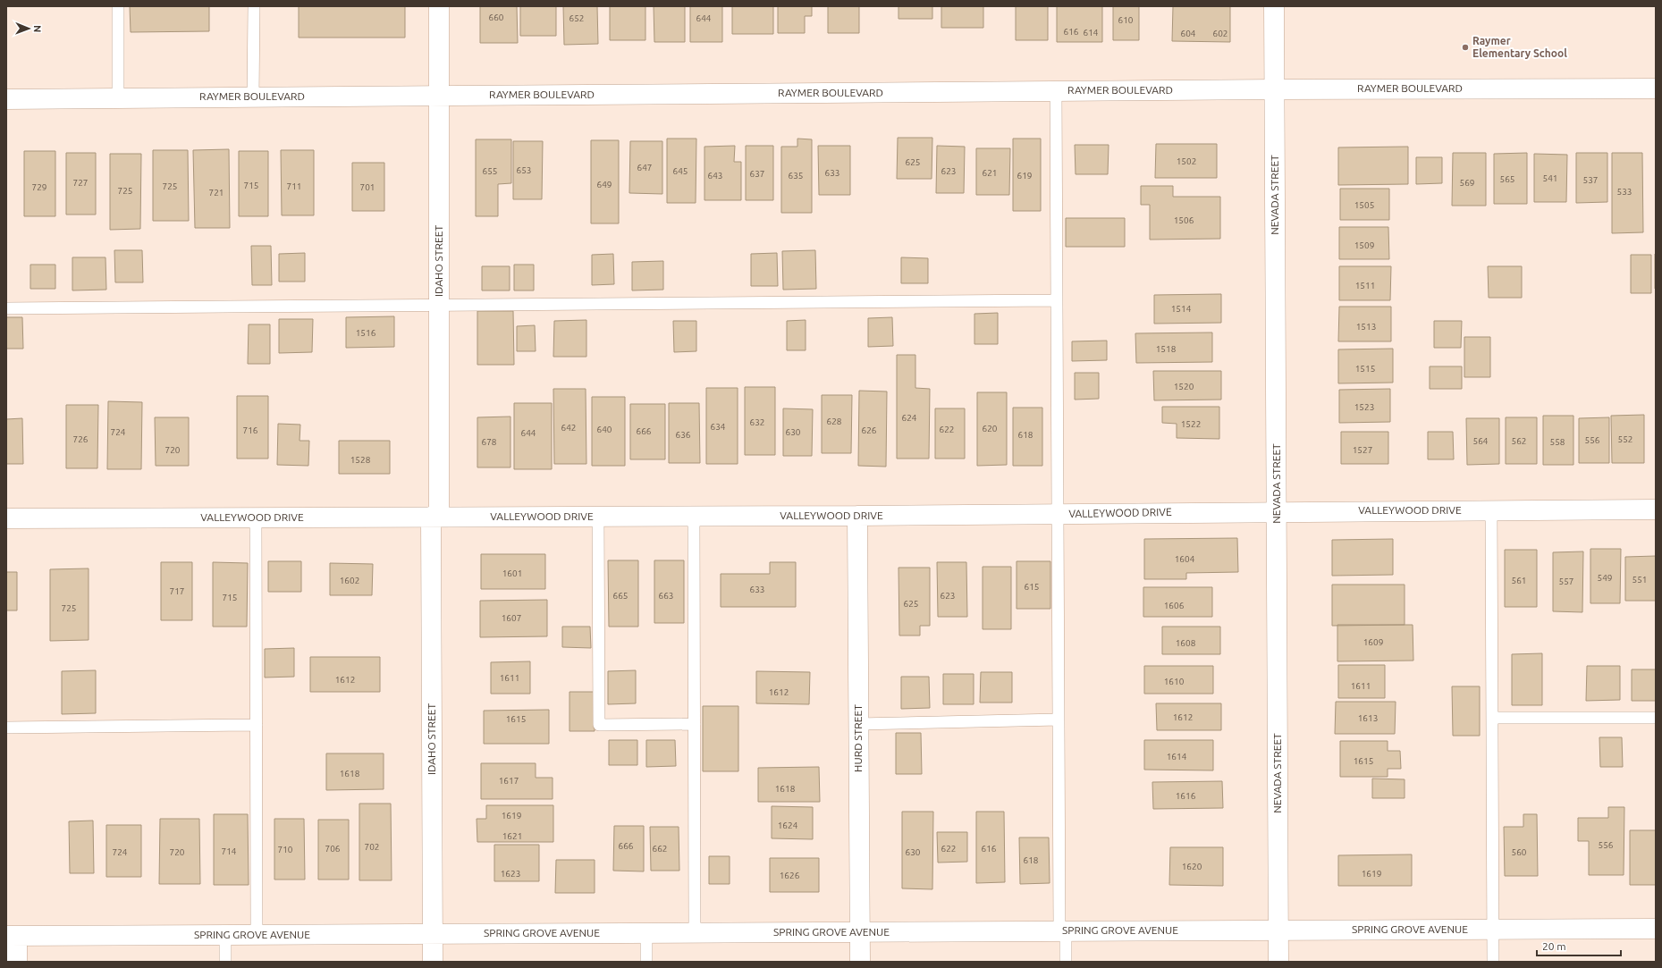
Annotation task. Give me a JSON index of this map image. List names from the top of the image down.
{
  "streets": {
    "street": [
      "RAYMER BOULEVARD",
      "NEVADA STREET",
      "IDAHO STREET",
      "VALLEYWOOD DRIVE",
      "HURD STREET",
      "SPRING GROVE AVENUE"
    ]
  },
  "crossings": [
    ["RAYMER BOULEVARD", "NEVADA STREET"],
    ["RAYMER BOULEVARD", "IDAHO STREET"],
    ["NEVADA STREET", "VALLEYWOOD DRIVE"],
    ["NEVADA STREET", "SPRING GROVE AVENUE"],
    ["IDAHO STREET", "VALLEYWOOD DRIVE"],
    ["IDAHO STREET", "SPRING GROVE AVENUE"],
    ["VALLEYWOOD DRIVE", "HURD STREET"],
    ["HURD STREET", "SPRING GROVE AVENUE"]
  ],
  "places": ["Raymer Elementary School"],
  "house_numbers": [
    "660",
    "652",
    "644",
    "610",
    "616",
    "614",
    "604",
    "602",
    "1502",
    "625",
    "647",
    "653",
    "655",
    "645",
    "623",
    "633",
    "621",
    "637",
    "643",
    "635",
    "619",
    "541",
    "565",
    "537",
    "727",
    "569",
    "649",
    "715",
    "725",
    "711",
    "729",
    "701",
    "725",
    "533",
    "721",
    "1505",
    "1506",
    "1509",
    "1511",
    "1514",
    "1513",
    "1516",
    "1518",
    "1515",
    "1520",
    "1523",
    "624",
    "628",
    "632",
    "1522",
    "634",
    "642",
    "620",
    "640",
    "622",
    "716",
    "626",
    "666",
    "724",
    "630",
    "644",
    "636",
    "618",
    "726",
    "552",
    "556",
    "564",
    "562",
    "678",
    "558",
    "720",
    "1527",
    "1528",
    "1604",
    "1601",
    "549",
    "551",
    "1602",
    "561",
    "557",
    "615",
    "633",
    "717",
    "665",
    "663",
    "623",
    "715",
    "625",
    "1606",
    "725",
    "1607",
    "1609",
    "1608",
    "1611",
    "1612",
    "1610",
    "1611",
    "1612",
    "1612",
    "1613",
    "1615",
    "1614",
    "1615",
    "1618",
    "1617",
    "1618",
    "1616",
    "1619",
    "1624",
    "1621",
    "556",
    "666",
    "702",
    "706",
    "662",
    "622",
    "616",
    "710",
    "714",
    "724",
    "720",
    "630",
    "560",
    "618",
    "1620",
    "1623",
    "1619",
    "1626"
  ],
  "scale_bar": "20 m",
  "north": "right"
}
